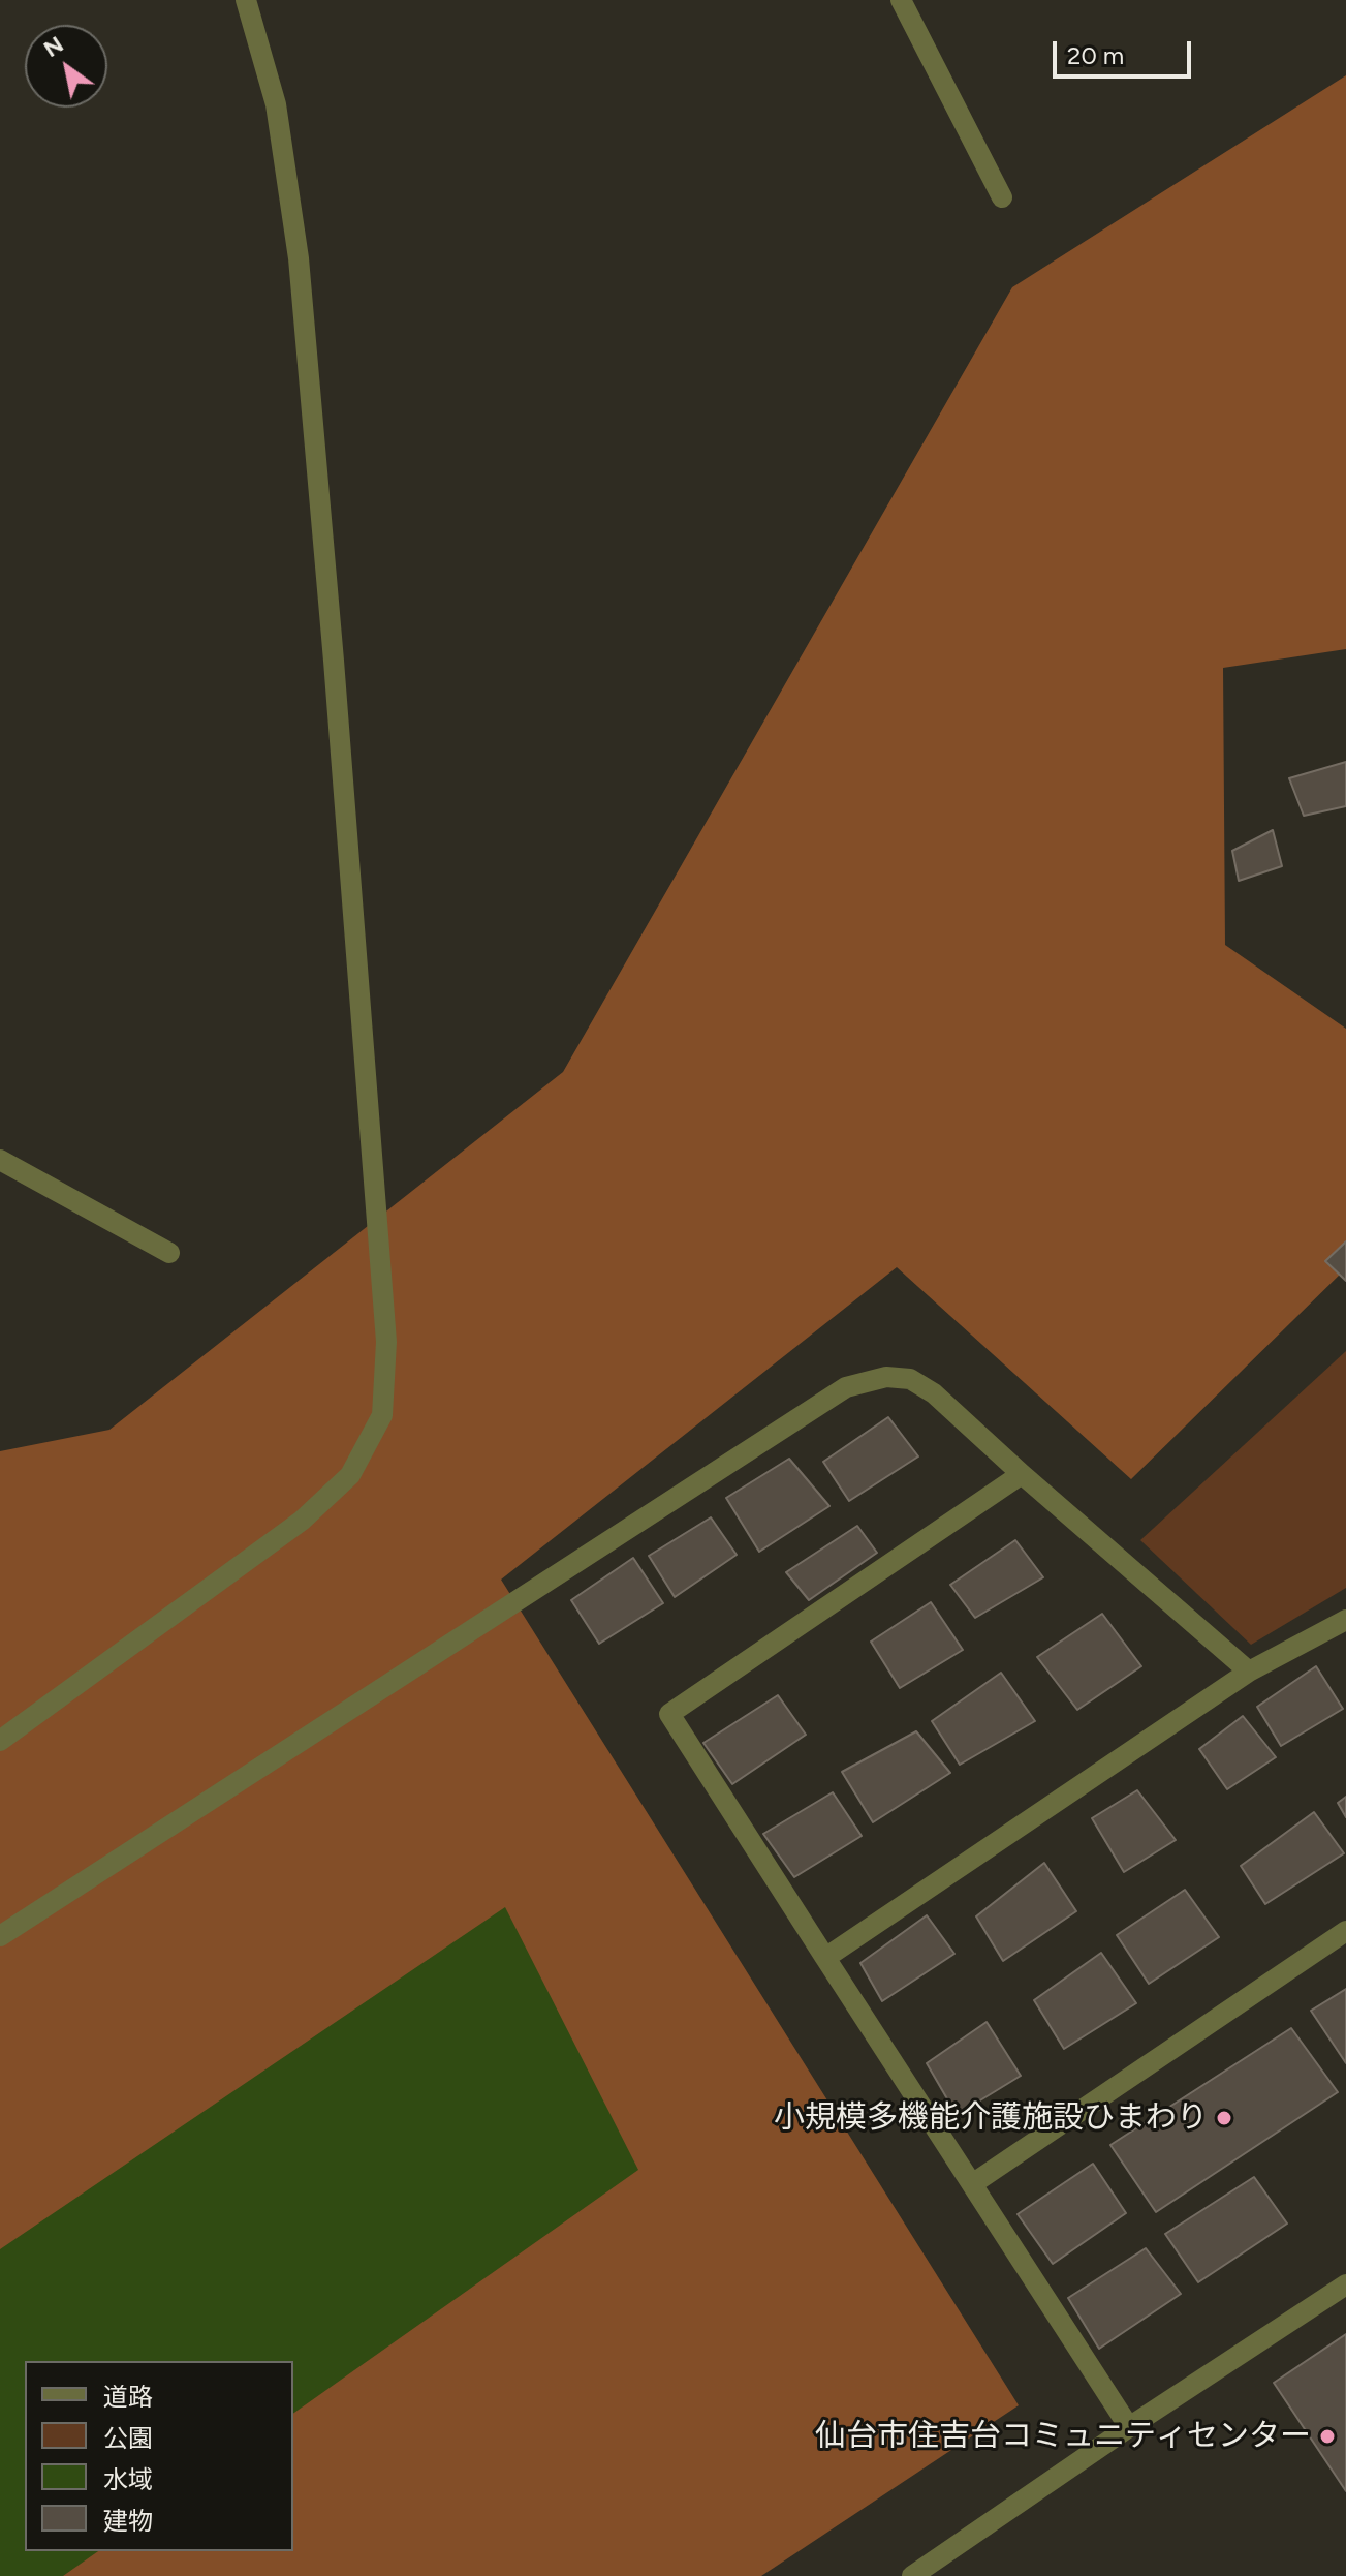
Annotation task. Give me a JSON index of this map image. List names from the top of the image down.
{
  "places": ["小規模多機能介護施設ひまわり", "仙台市住吉台コミュニティセンター"],
  "legend": [
    "道路",
    "公園",
    "水域",
    "建物"
  ],
  "scale_bar": "20 m",
  "north": "top left"
}
